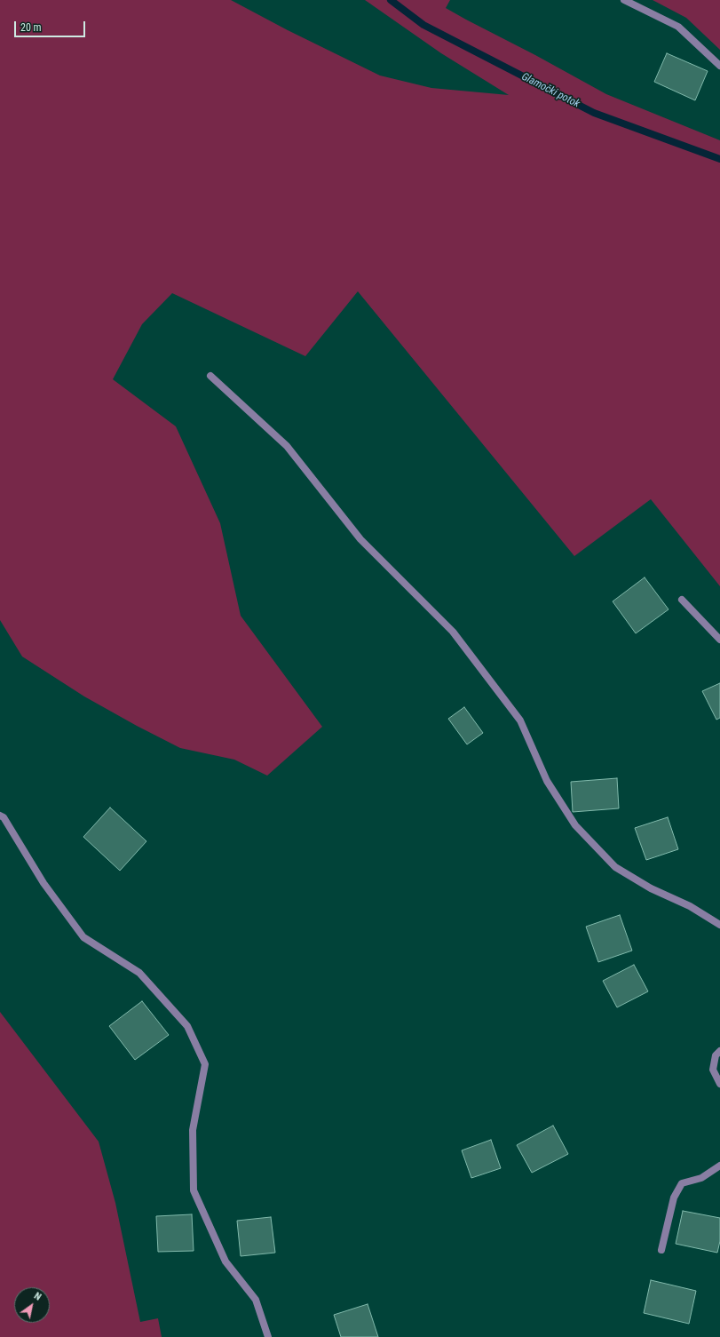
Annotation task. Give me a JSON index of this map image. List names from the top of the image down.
{
  "water": ["Glamočki potok"],
  "scale_bar": "20 m",
  "north": "top right"
}
